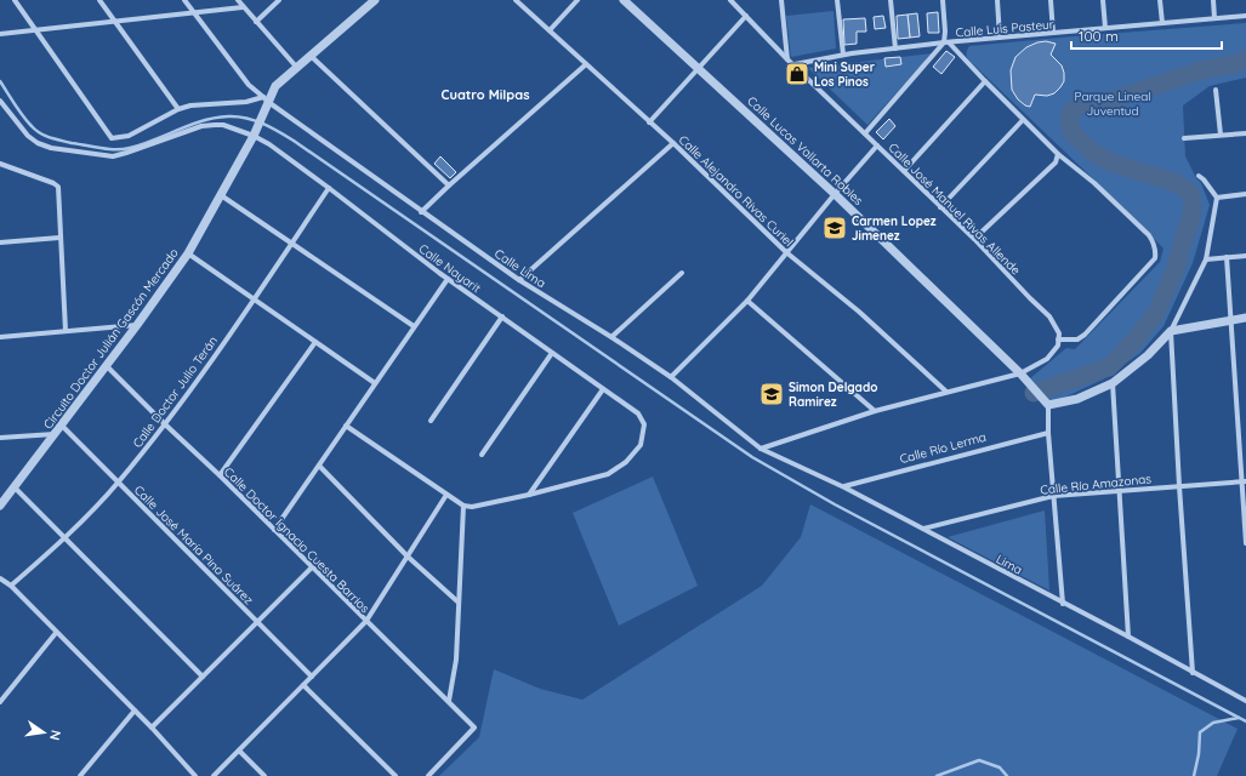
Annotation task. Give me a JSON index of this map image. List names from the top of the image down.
{
  "streets": {
    "street": [
      "Calle Luis Pasteur",
      "Calle Lucas Vallarta Robles",
      "Calle Alejandro Rivas Curiel",
      "Calle José Manuel Rivas Allende",
      "Calle Nayarit",
      "Calle Lima",
      "Circuito Doctor Julián Gascón Mercado",
      "Calle Doctor Julio Terán",
      "Calle Río Lerma",
      "Calle Río Amazonas",
      "Calle Doctor Ignacio Cuesta Barrios",
      "Calle José María Pino Suárez",
      "Lima"
    ]
  },
  "crossings": [
    ["Calle Luis Pasteur", "Calle José Manuel Rivas Allende"],
    ["Calle Nayarit", "Circuito Doctor Julián Gascón Mercado"],
    ["Calle Nayarit", "Calle Doctor Julio Terán"],
    ["Calle Lima", "Circuito Doctor Julián Gascón Mercado"],
    ["Calle Lima", "Lima"],
    ["Circuito Doctor Julián Gascón Mercado", "Calle Doctor Ignacio Cuesta Barrios"],
    ["Circuito Doctor Julián Gascón Mercado", "Calle José María Pino Suárez"],
    ["Calle Doctor Julio Terán", "Calle Doctor Ignacio Cuesta Barrios"],
    ["Calle Doctor Julio Terán", "Calle José María Pino Suárez"],
    ["Calle Río Lerma", "Lima"],
    ["Calle Río Amazonas", "Lima"]
  ],
  "districts": ["Cuatro Milpas"],
  "parks": ["Parque Lineal Juventud"],
  "places": {
    "shop": ["Mini Super Los Pinos"],
    "school or university": ["Carmen Lopez Jimenez", "Simon Delgado Ramirez"]
  },
  "scale_bar": "100 m",
  "north": "right"
}
